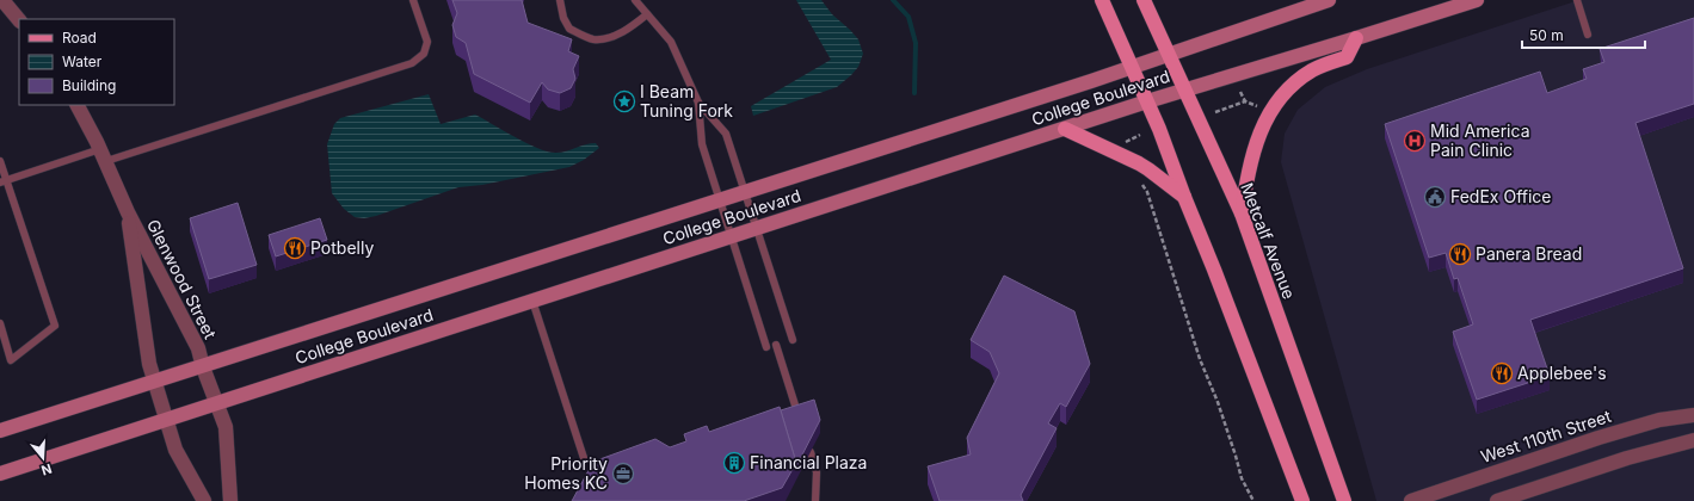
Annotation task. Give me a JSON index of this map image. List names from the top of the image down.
{
  "streets": {
    "main road": ["College Boulevard", "Metcalf Avenue"],
    "street": ["Glenwood Street", "West 110th Street"]
  },
  "crossings": [
    ["College Boulevard", "Metcalf Avenue"],
    ["College Boulevard", "Glenwood Street"]
  ],
  "places": {
    "place": ["I Beam Tuning Fork"],
    "hospital": ["Mid America Pain Clinic"],
    "public building": ["FedEx Office"],
    "restaurant": ["Potbelly", "Panera Bread", "Applebee's"],
    "building": ["Financial Plaza"],
    "office": ["Priority Homes KC"]
  },
  "legend": ["Road", "Water", "Building"],
  "scale_bar": "50 m",
  "north": "bottom"
}
